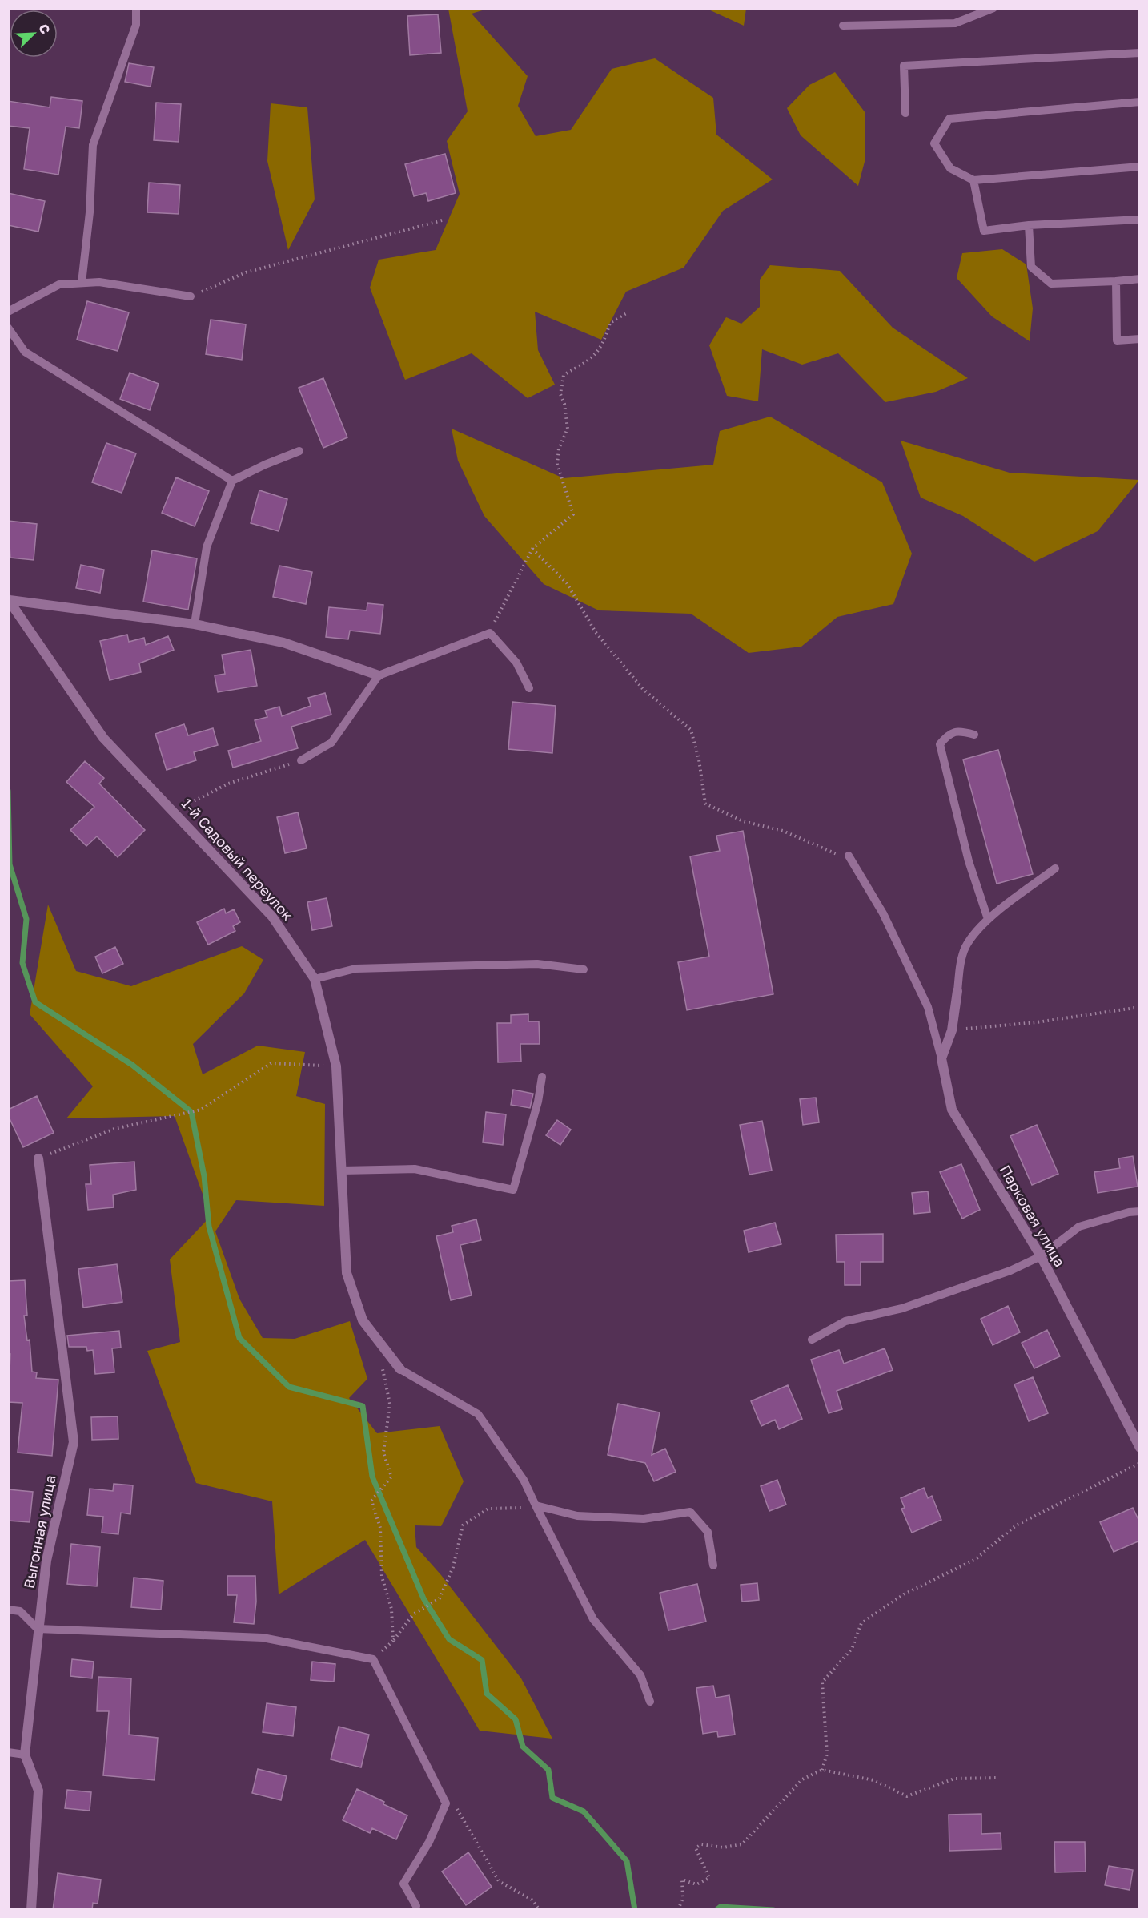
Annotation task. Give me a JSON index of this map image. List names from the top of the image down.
{
  "streets": {
    "street": ["1-й Садовый переулок", "Парковая улица", "Выгонная улица"]
  },
  "north": "top right"
}
